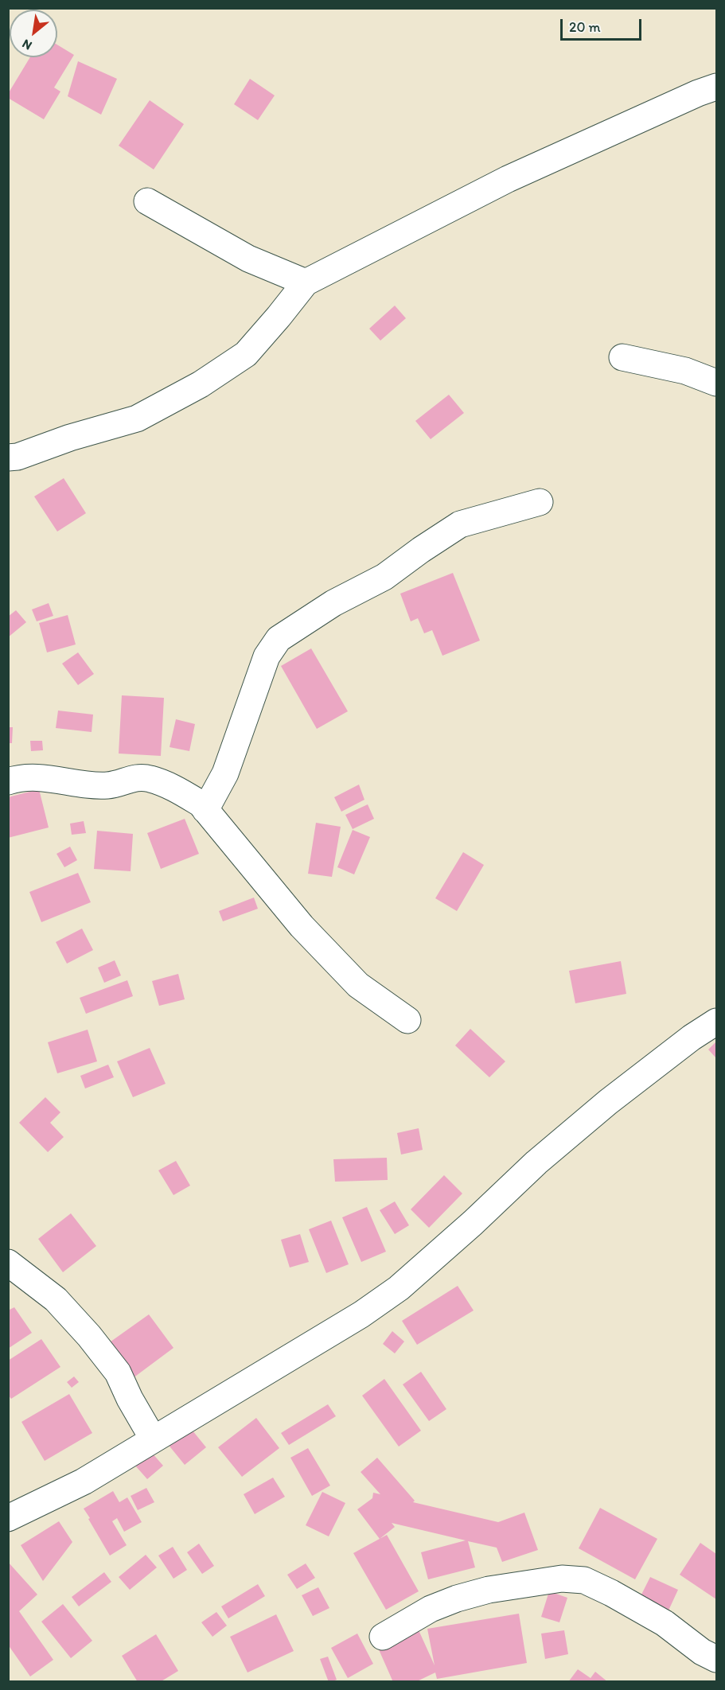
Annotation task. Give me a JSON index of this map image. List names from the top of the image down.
{
  "scale_bar": "20 m",
  "north": "bottom left"
}
